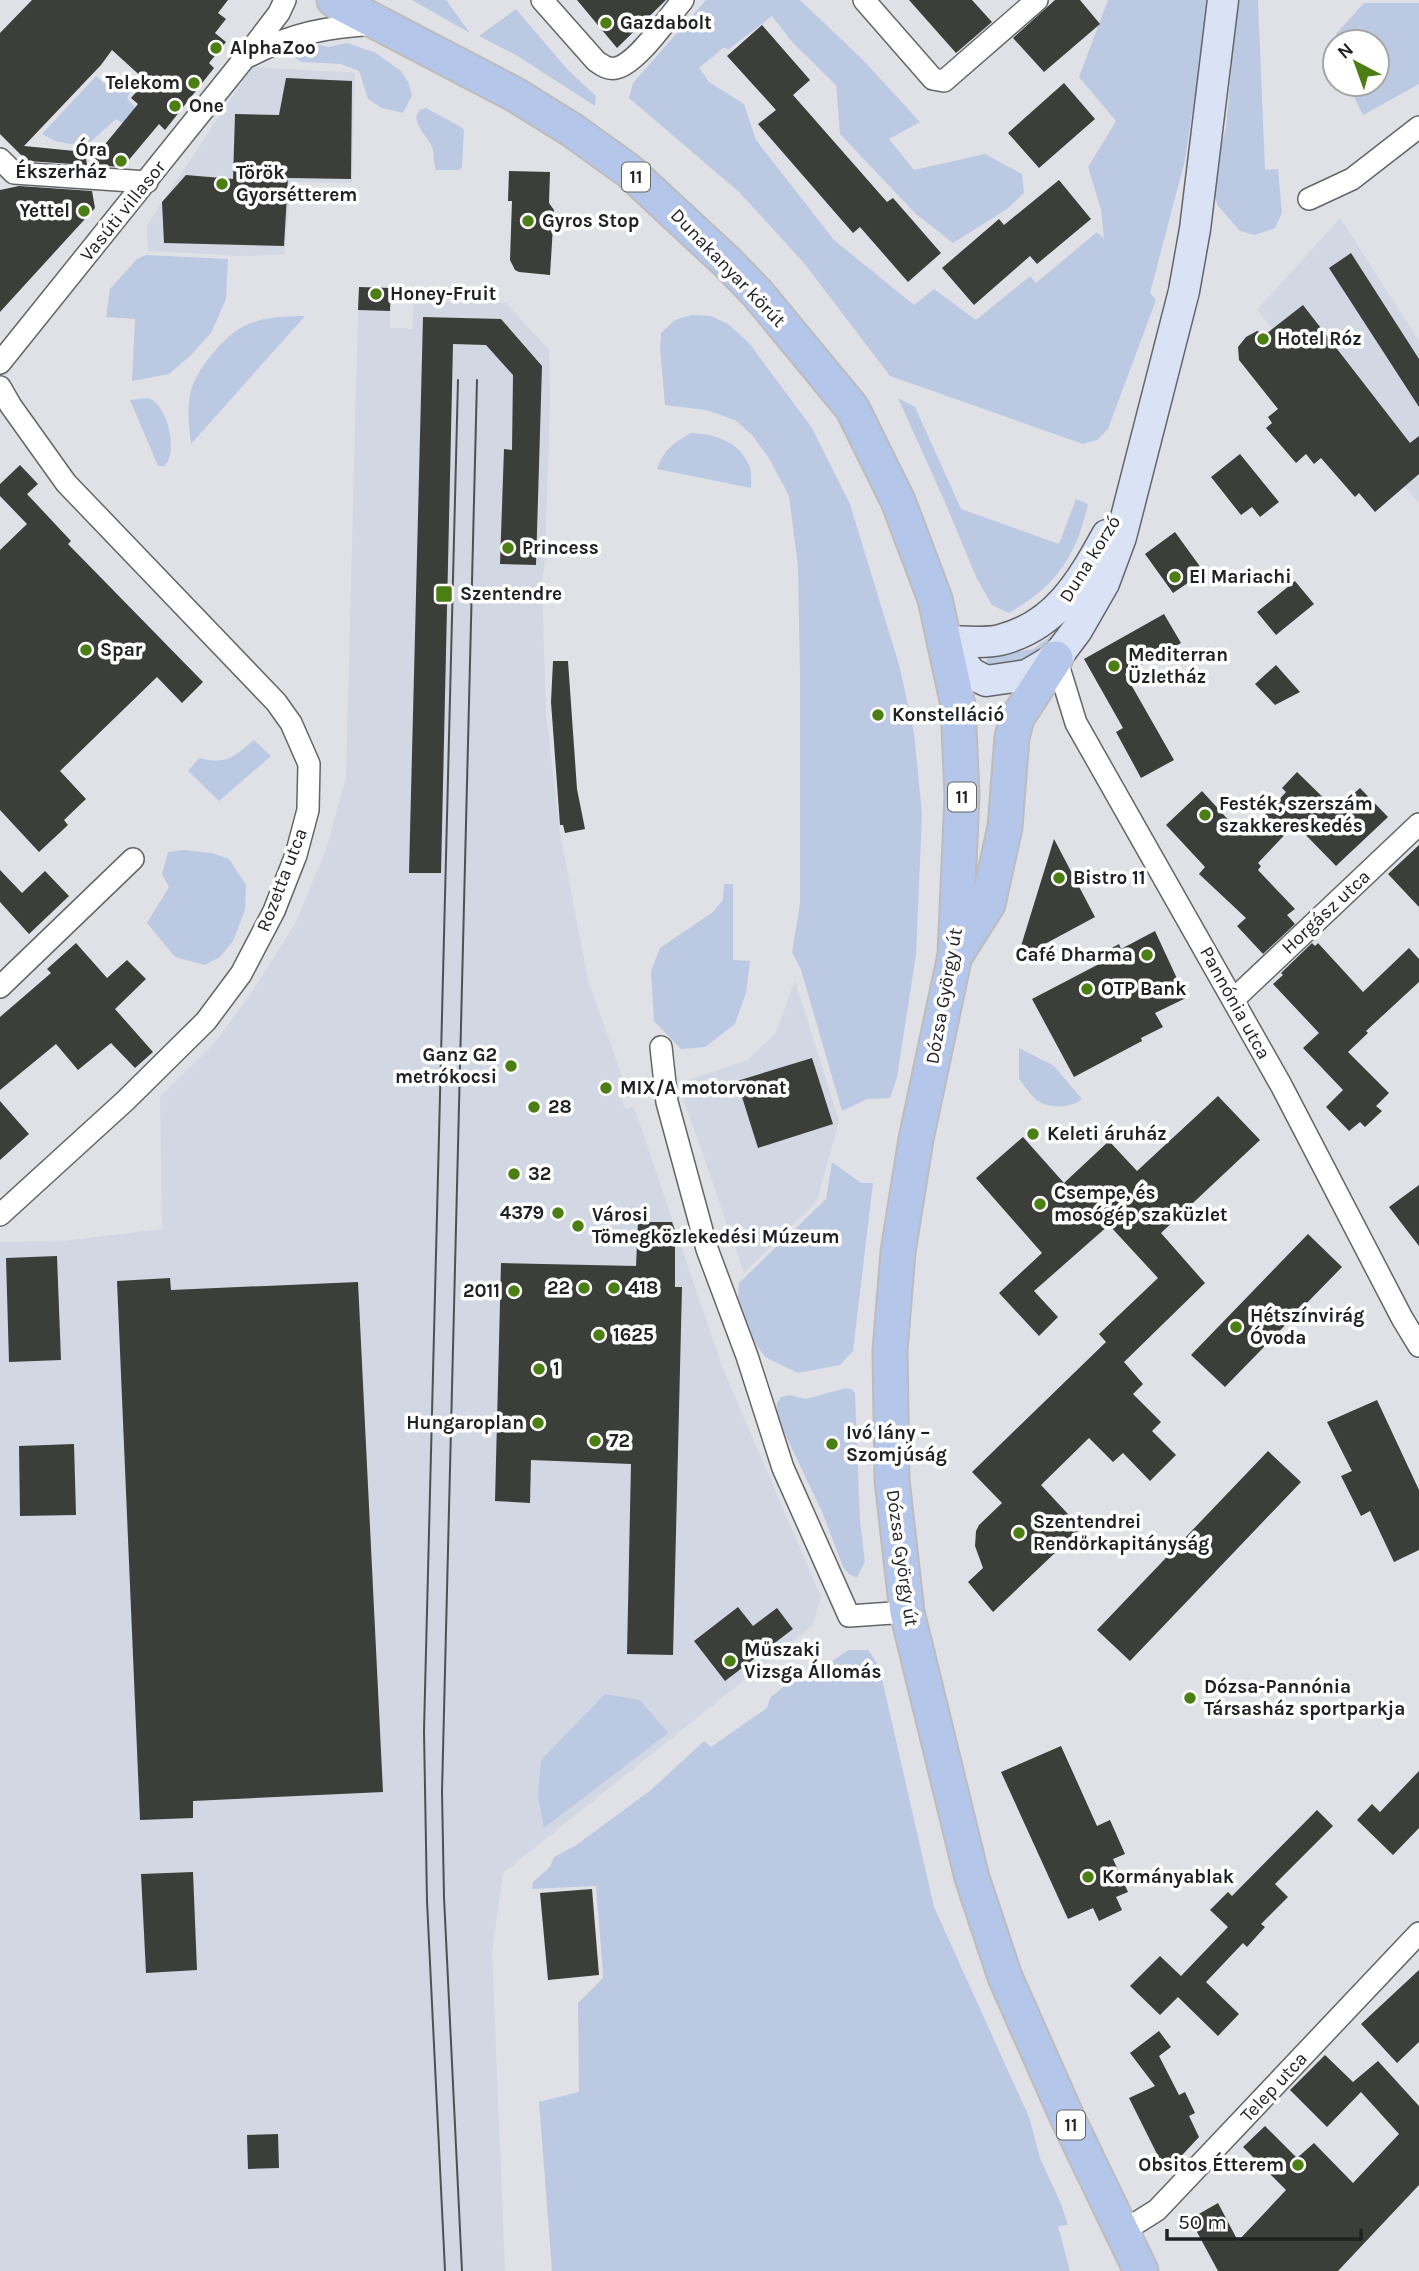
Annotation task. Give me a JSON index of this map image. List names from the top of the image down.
{
  "streets": {
    "main road": ["11", "Dunakanyar körút", "Dózsa György út"],
    "street": [
      "Vasúti villasor",
      "Duna korzó",
      "Rozetta utca",
      "Horgász utca",
      "Pannónia utca",
      "Telep utca"
    ]
  },
  "crossings": [
    ["Vasúti villasor", "Dunakanyar körút"],
    ["Dunakanyar körút", "Duna korzó"],
    ["Dunakanyar körút", "Dózsa György út"],
    ["Duna korzó", "Dózsa György út"],
    ["Duna korzó", "Pannónia utca"],
    ["Horgász utca", "Pannónia utca"],
    ["Dózsa György út", "Telep utca"]
  ],
  "places": {
    "other": [
      "Gazdabolt",
      "AlphaZoo",
      "Telekom",
      "One",
      "Óra Ékszerház",
      "Török Gyorsétterem",
      "Yettel",
      "Gyros Stop",
      "Honey-Fruit",
      "Hotel Róz",
      "Princess",
      "El Mariachi",
      "Spar",
      "Mediterran Üzletház",
      "Konstelláció",
      "Festék, szerszám szakkereskedés",
      "Bistro 11",
      "Café Dharma",
      "OTP Bank",
      "Ganz G2 metrókocsi",
      "MIX/A motorvonat",
      "28",
      "Keleti áruház",
      "32",
      "Csempe, és mosógép szaküzlet",
      "4379",
      "Városi Tömegközlekedési Múzeum",
      "22",
      "418",
      "2011",
      "Hétszínvirág Óvoda",
      "1625",
      "1",
      "Hungaroplan",
      "72",
      "Ivó lány – Szomjúság",
      "Szentendrei Rendőrkapitányság",
      "Műszaki Vizsga Állomás",
      "Dózsa-Pannónia Társasház sportparkja",
      "Kormányablak",
      "Obsitos Étterem"
    ],
    "transit": ["Szentendre"]
  },
  "scale_bar": "50 m",
  "north": "top left"
}
